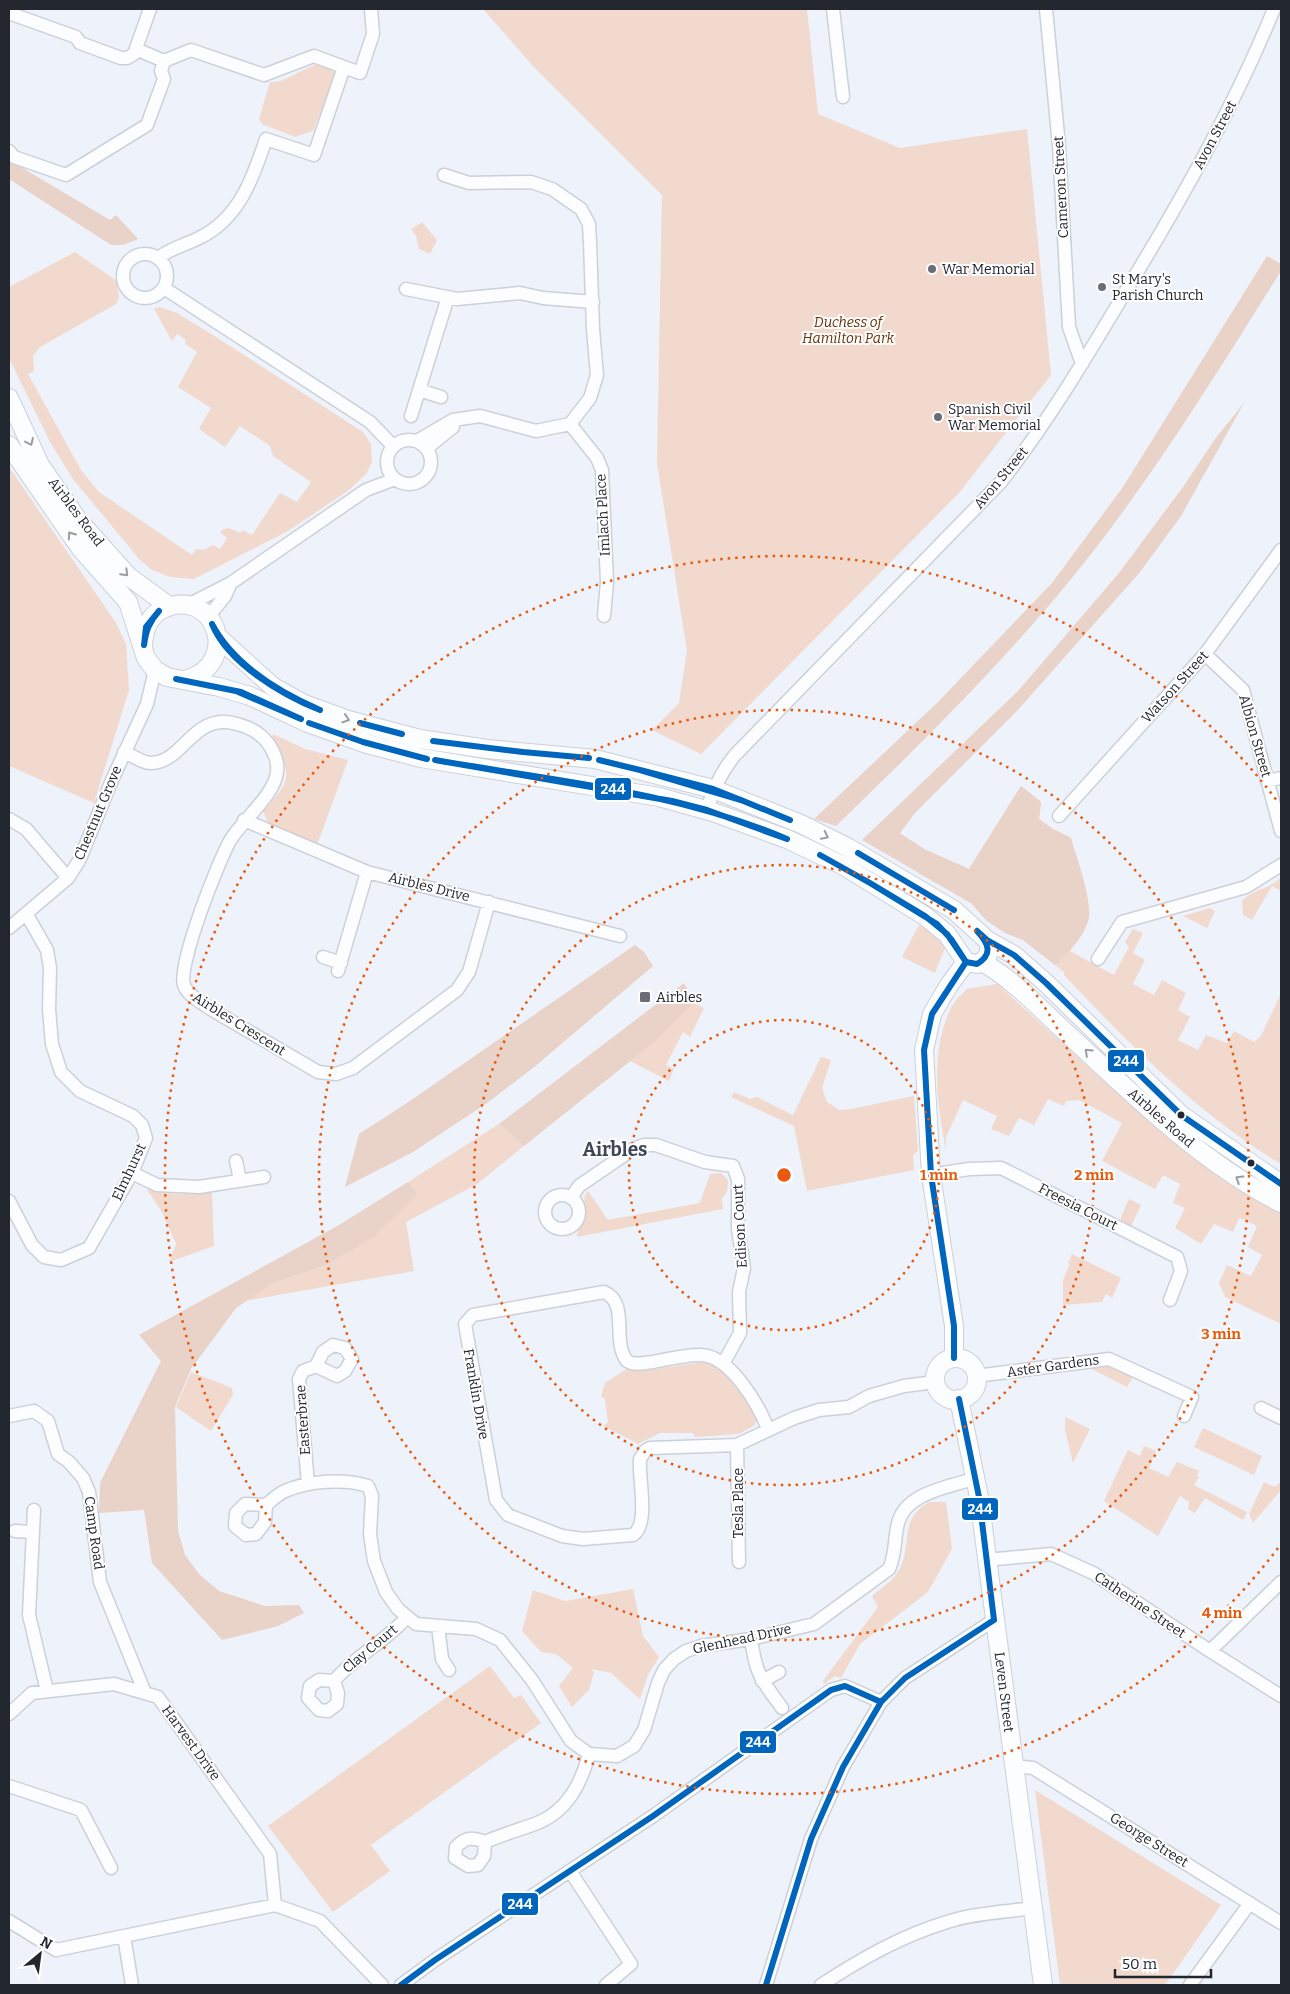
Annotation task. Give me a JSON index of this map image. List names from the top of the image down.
{
  "streets": {
    "main road": ["Airbles Road", "Leven Street"],
    "street": [
      "Avon Street",
      "Cameron Street",
      "Imlach Place",
      "Watson Street",
      "Albion Street",
      "Chestnut Grove",
      "Airbles Drive",
      "Airbles Crescent",
      "Elmhurst",
      "Freesia Court",
      "Edison Court",
      "Aster Gardens",
      "Franklin Drive",
      "Easterbrae",
      "Tesla Place",
      "Camp Road",
      "Catherine Street",
      "Glenhead Drive",
      "Clay Court",
      "Harvest Drive",
      "George Street"
    ]
  },
  "crossings": [
    ["Avon Street", "Cameron Street"],
    ["Avon Street", "Airbles Road"],
    ["Airbles Road", "Chestnut Grove"],
    ["Watson Street", "Albion Street"],
    ["Chestnut Grove", "Airbles Crescent"],
    ["Chestnut Grove", "Elmhurst"],
    ["Airbles Drive", "Airbles Crescent"],
    ["Edison Court", "Franklin Drive"],
    ["Aster Gardens", "Franklin Drive"],
    ["Aster Gardens", "Leven Street"],
    ["Franklin Drive", "Tesla Place"],
    ["Franklin Drive", "Leven Street"],
    ["Camp Road", "Harvest Drive"],
    ["Catherine Street", "Leven Street"],
    ["Glenhead Drive", "Clay Court"],
    ["Glenhead Drive", "Leven Street"],
    ["Leven Street", "George Street"]
  ],
  "districts": ["Airbles"],
  "parks": ["Duchess of Hamilton Park"],
  "places": {
    "other": ["War Memorial", "St Mary's Parish Church", "Spanish Civil War Memorial"],
    "transit": ["Airbles"]
  },
  "lines": ["transit line 244"],
  "scale_bar": "50 m",
  "north": "top right",
  "rings": [
    "1 min",
    "2 min",
    "3 min",
    "4 min"
  ]
}
